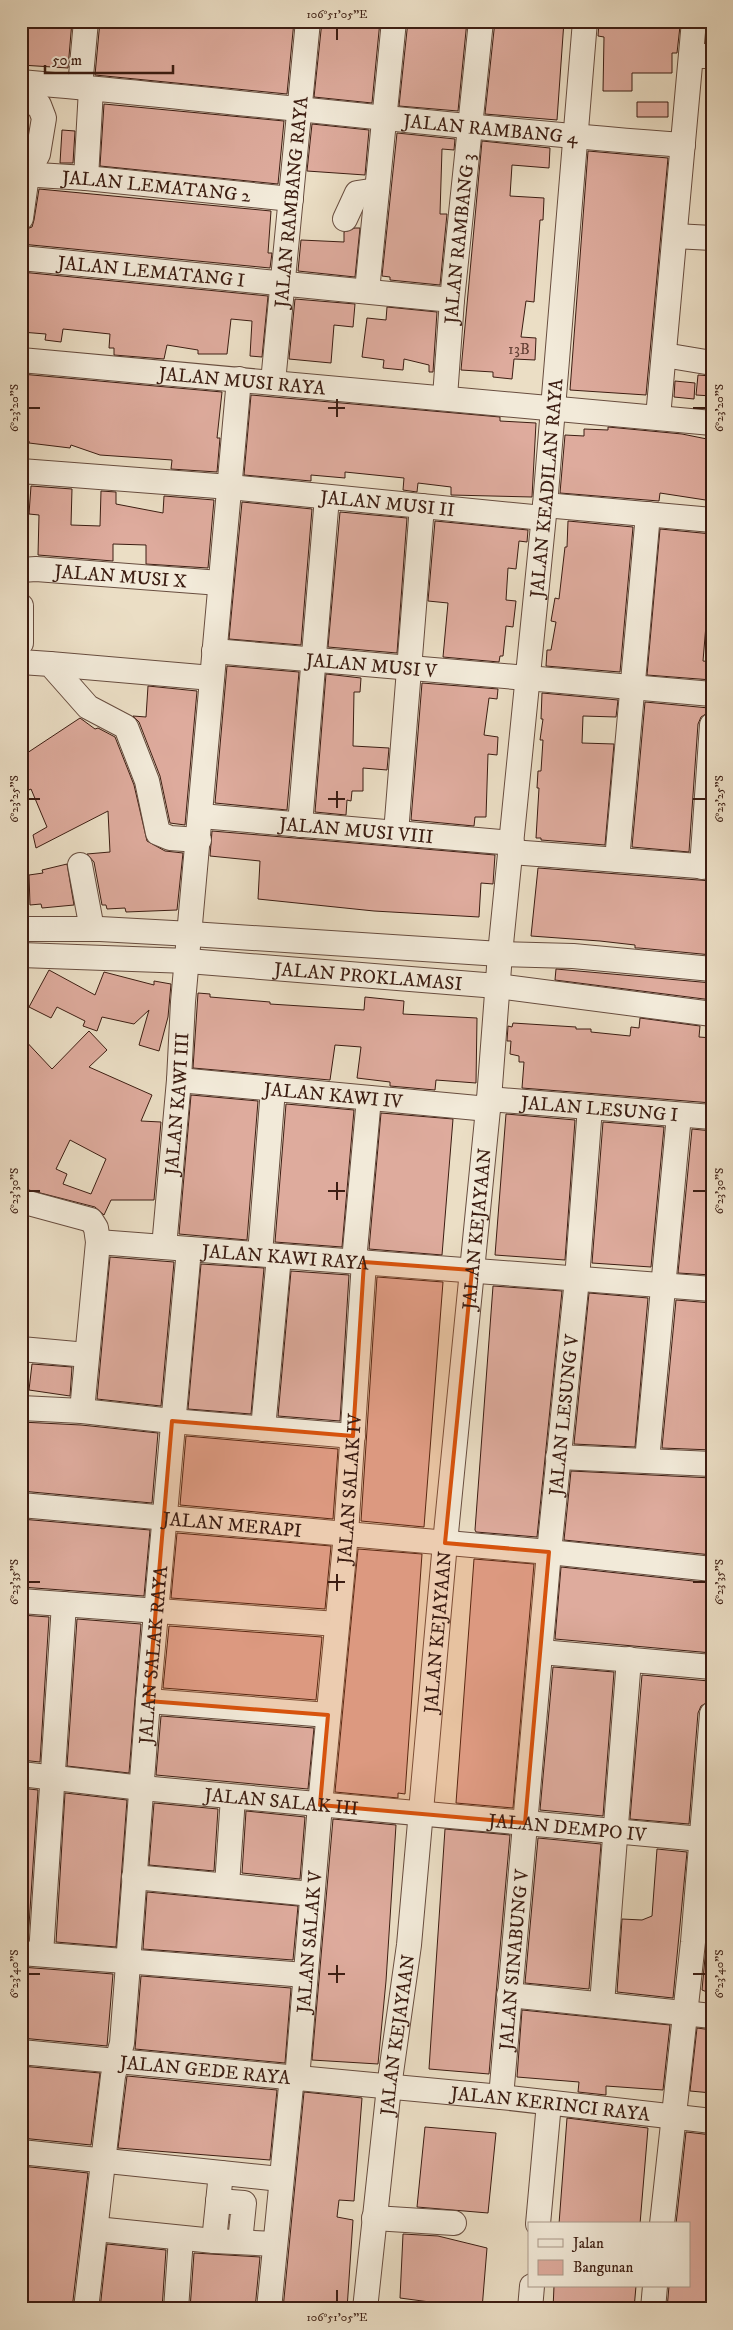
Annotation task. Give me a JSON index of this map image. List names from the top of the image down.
{
  "streets": {
    "street": [
      "JALAN RAMBANG 4",
      "JALAN LEMATANG 2",
      "JALAN RAMBANG RAYA",
      "JALAN RAMBANG 3",
      "JALAN LEMATANG I",
      "JALAN MUSI RAYA",
      "JALAN KEADILAN RAYA",
      "JALAN MUSI II",
      "JALAN MUSI X",
      "JALAN MUSI V",
      "JALAN MUSI VIII",
      "JALAN PROKLAMASI",
      "JALAN KAWI IV",
      "JALAN KAWI III",
      "JALAN LESUNG I",
      "JALAN KEJAYAAN",
      "JALAN KAWI RAYA",
      "JALAN LESUNG V",
      "JALAN SALAK IV",
      "JALAN MERAPI",
      "JALAN SALAK RAYA",
      "JALAN SALAK III",
      "JALAN DEMPO IV",
      "JALAN SALAK V",
      "JALAN SINABUNG V",
      "JALAN GEDE RAYA",
      "JALAN KERINCI RAYA"
    ]
  },
  "crossings": [
    ["JALAN RAMBANG 4", "JALAN RAMBANG RAYA"],
    ["JALAN RAMBANG 4", "JALAN RAMBANG 3"],
    ["JALAN RAMBANG 4", "JALAN KEADILAN RAYA"],
    ["JALAN LEMATANG 2", "JALAN RAMBANG RAYA"],
    ["JALAN RAMBANG RAYA", "JALAN LEMATANG I"],
    ["JALAN RAMBANG RAYA", "JALAN MUSI RAYA"],
    ["JALAN RAMBANG 3", "JALAN LEMATANG I"],
    ["JALAN RAMBANG 3", "JALAN MUSI RAYA"],
    ["JALAN MUSI RAYA", "JALAN KEADILAN RAYA"],
    ["JALAN MUSI RAYA", "JALAN KAWI III"],
    ["JALAN KEADILAN RAYA", "JALAN MUSI II"],
    ["JALAN KEADILAN RAYA", "JALAN MUSI V"],
    ["JALAN KEADILAN RAYA", "JALAN MUSI VIII"],
    ["JALAN KEADILAN RAYA", "JALAN PROKLAMASI"],
    ["JALAN KEADILAN RAYA", "JALAN KEJAYAAN"],
    ["JALAN MUSI II", "JALAN KAWI III"],
    ["JALAN MUSI X", "JALAN KAWI III"],
    ["JALAN MUSI V", "JALAN KAWI III"],
    ["JALAN MUSI VIII", "JALAN KAWI III"],
    ["JALAN PROKLAMASI", "JALAN KAWI III"],
    ["JALAN PROKLAMASI", "JALAN KEJAYAAN"],
    ["JALAN KAWI IV", "JALAN KAWI III"],
    ["JALAN KAWI IV", "JALAN LESUNG I"],
    ["JALAN KAWI IV", "JALAN KEJAYAAN"],
    ["JALAN KAWI IV", "JALAN SALAK IV"],
    ["JALAN KAWI III", "JALAN KAWI RAYA"],
    ["JALAN LESUNG I", "JALAN KEJAYAAN"],
    ["JALAN LESUNG I", "JALAN LESUNG V"],
    ["JALAN KEJAYAAN", "JALAN KAWI RAYA"],
    ["JALAN KEJAYAAN", "JALAN MERAPI"],
    ["JALAN KEJAYAAN", "JALAN SALAK III"],
    ["JALAN KEJAYAAN", "JALAN DEMPO IV"],
    ["JALAN KEJAYAAN", "JALAN GEDE RAYA"],
    ["JALAN KEJAYAAN", "JALAN KERINCI RAYA"],
    ["JALAN KAWI RAYA", "JALAN LESUNG V"],
    ["JALAN KAWI RAYA", "JALAN SALAK IV"],
    ["JALAN KAWI RAYA", "JALAN SALAK RAYA"],
    ["JALAN LESUNG V", "JALAN MERAPI"],
    ["JALAN LESUNG V", "JALAN SINABUNG V"],
    ["JALAN SALAK IV", "JALAN MERAPI"],
    ["JALAN SALAK IV", "JALAN SALAK III"],
    ["JALAN SALAK IV", "JALAN SALAK V"],
    ["JALAN MERAPI", "JALAN SALAK RAYA"],
    ["JALAN SALAK RAYA", "JALAN SALAK III"],
    ["JALAN SALAK RAYA", "JALAN GEDE RAYA"],
    ["JALAN SALAK III", "JALAN DEMPO IV"],
    ["JALAN SALAK III", "JALAN SALAK V"],
    ["JALAN DEMPO IV", "JALAN SINABUNG V"],
    ["JALAN SALAK V", "JALAN GEDE RAYA"],
    ["JALAN SINABUNG V", "JALAN KERINCI RAYA"],
    ["JALAN GEDE RAYA", "JALAN KERINCI RAYA"]
  ],
  "house_numbers": ["13B"],
  "legend": ["Jalan", "Bangunan"],
  "scale_bar": "50 m",
  "coordinates": [
    "106°51'05\"E",
    "6°23'20\"S",
    "6°23'25\"S",
    "6°23'30\"S",
    "6°23'35\"S",
    "6°23'40\"S"
  ]
}
